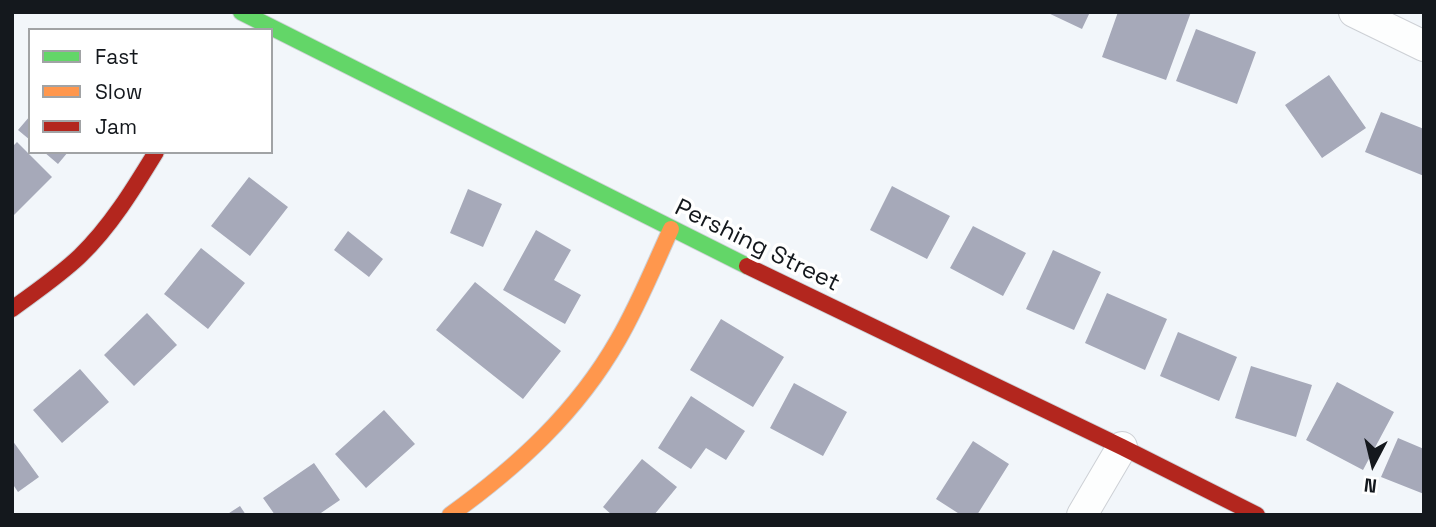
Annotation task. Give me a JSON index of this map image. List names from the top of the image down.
{
  "streets": {
    "street": ["Pershing Street"]
  },
  "legend": ["Fast", "Slow", "Jam"],
  "north": "bottom"
}
